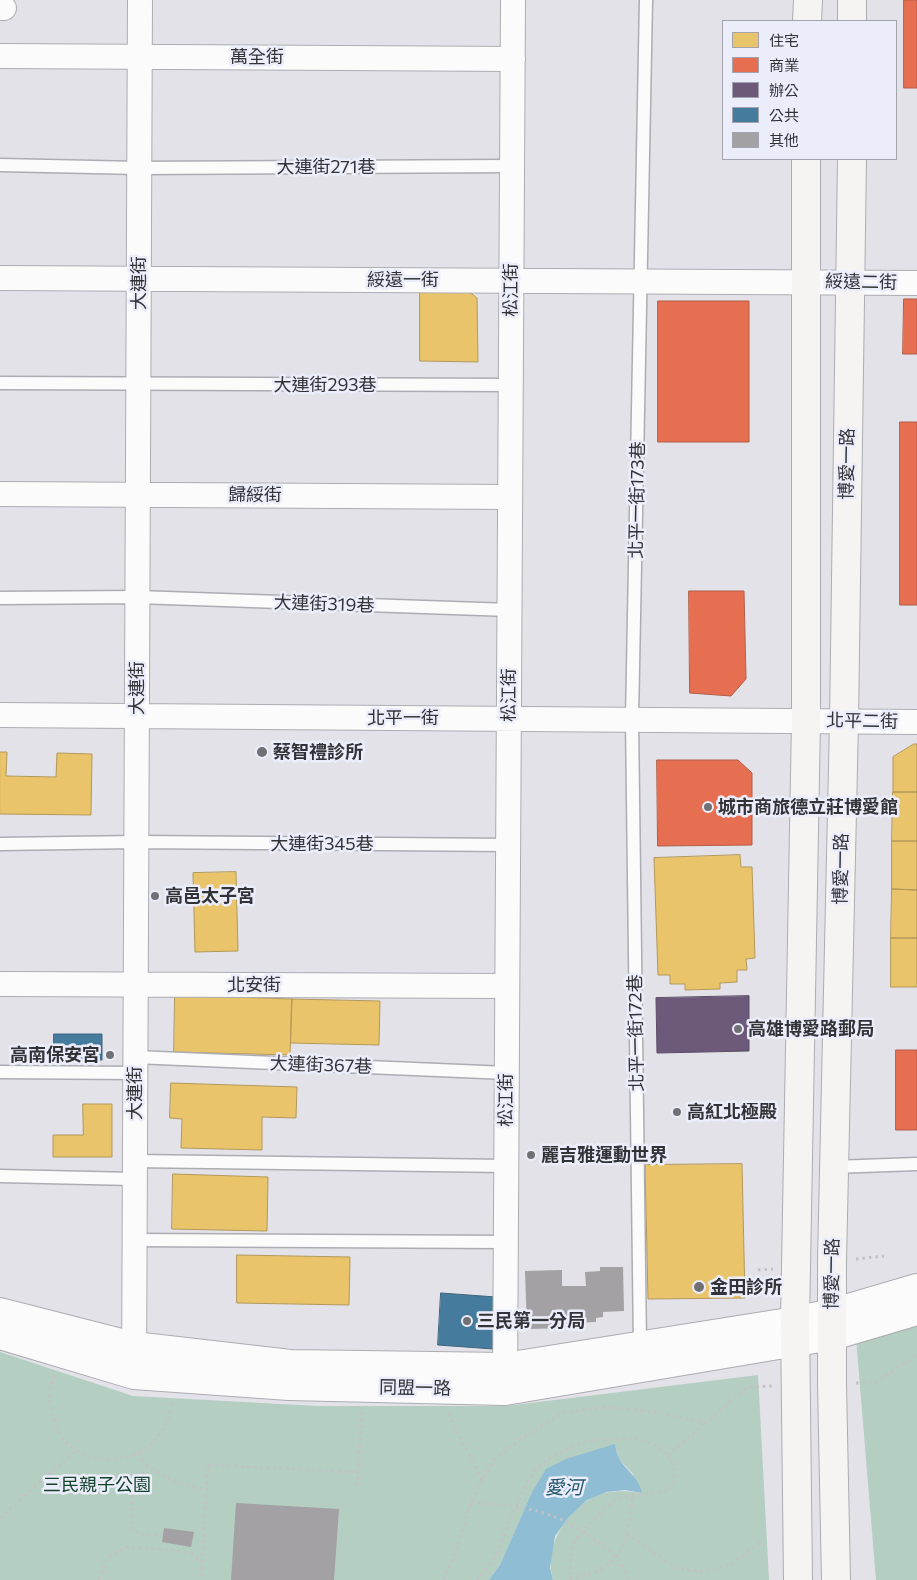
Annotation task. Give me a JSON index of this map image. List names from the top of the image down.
{
  "streets": {
    "main road": ["博愛一路"],
    "street": [
      "萬全街",
      "綏遠一街",
      "綏遠二街",
      "大連街",
      "松江街",
      "歸綏街",
      "北平一街",
      "北平二街",
      "北安街",
      "同盟一路"
    ],
    "lane": [
      "大連街271巷",
      "大連街293巷",
      "北平一街173巷",
      "大連街319巷",
      "大連街345巷",
      "北平一街172巷",
      "大連街367巷"
    ]
  },
  "crossings": [
    ["萬全街", "大連街"],
    ["萬全街", "松江街"],
    ["大連街271巷", "大連街"],
    ["大連街271巷", "松江街"],
    ["綏遠一街", "綏遠二街"],
    ["綏遠一街", "大連街"],
    ["綏遠一街", "松江街"],
    ["綏遠一街", "博愛一路"],
    ["綏遠一街", "北平一街173巷"],
    ["綏遠二街", "博愛一路"],
    ["大連街", "大連街293巷"],
    ["大連街", "歸綏街"],
    ["大連街", "大連街319巷"],
    ["大連街", "北平一街"],
    ["大連街", "大連街345巷"],
    ["大連街", "北安街"],
    ["大連街", "大連街367巷"],
    ["大連街", "同盟一路"],
    ["松江街", "大連街293巷"],
    ["松江街", "歸綏街"],
    ["松江街", "大連街319巷"],
    ["松江街", "北平一街"],
    ["松江街", "大連街345巷"],
    ["松江街", "北安街"],
    ["松江街", "大連街367巷"],
    ["松江街", "同盟一路"],
    ["博愛一路", "北平一街"],
    ["博愛一路", "北平二街"],
    ["博愛一路", "同盟一路"],
    ["北平一街173巷", "北平一街"],
    ["北平一街173巷", "北平一街172巷"],
    ["北平一街", "北平二街"],
    ["北平一街", "北平一街172巷"],
    ["北平一街172巷", "同盟一路"]
  ],
  "water": ["愛河"],
  "parks": ["三民親子公園"],
  "places": [
    "蔡智禮診所",
    "城市商旅德立莊博愛館",
    "高邑太子宮",
    "高雄博愛路郵局",
    "高南保安宮",
    "高紅北極殿",
    "麗吉雅運動世界",
    "金田診所",
    "三民第一分局"
  ],
  "legend": [
    "住宅",
    "商業",
    "辦公",
    "公共",
    "其他"
  ]
}
